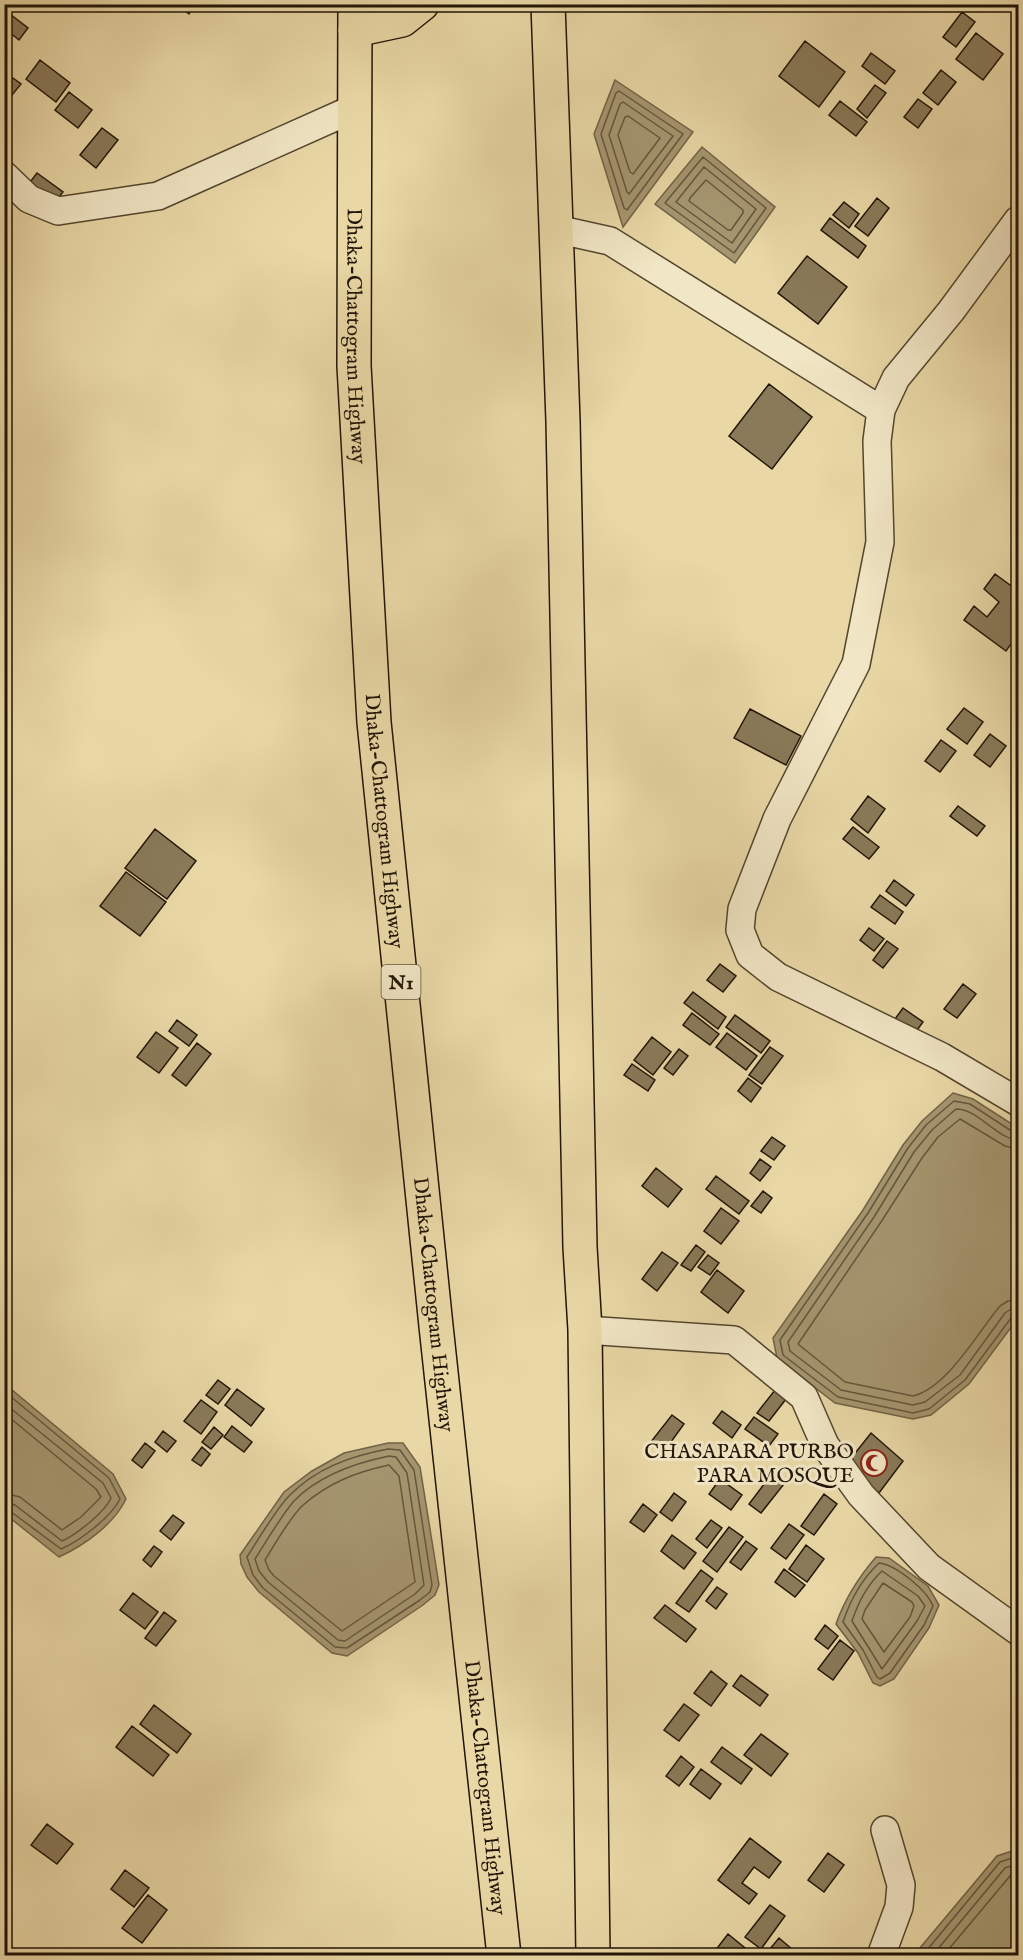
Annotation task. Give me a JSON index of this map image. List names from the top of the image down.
{
  "streets": {
    "highway": ["Dhaka-Chattogram Highway", "N1"]
  },
  "places": {
    "mosque": ["CHASAPARA PURBO PARA MOSQUE"]
  }
}
